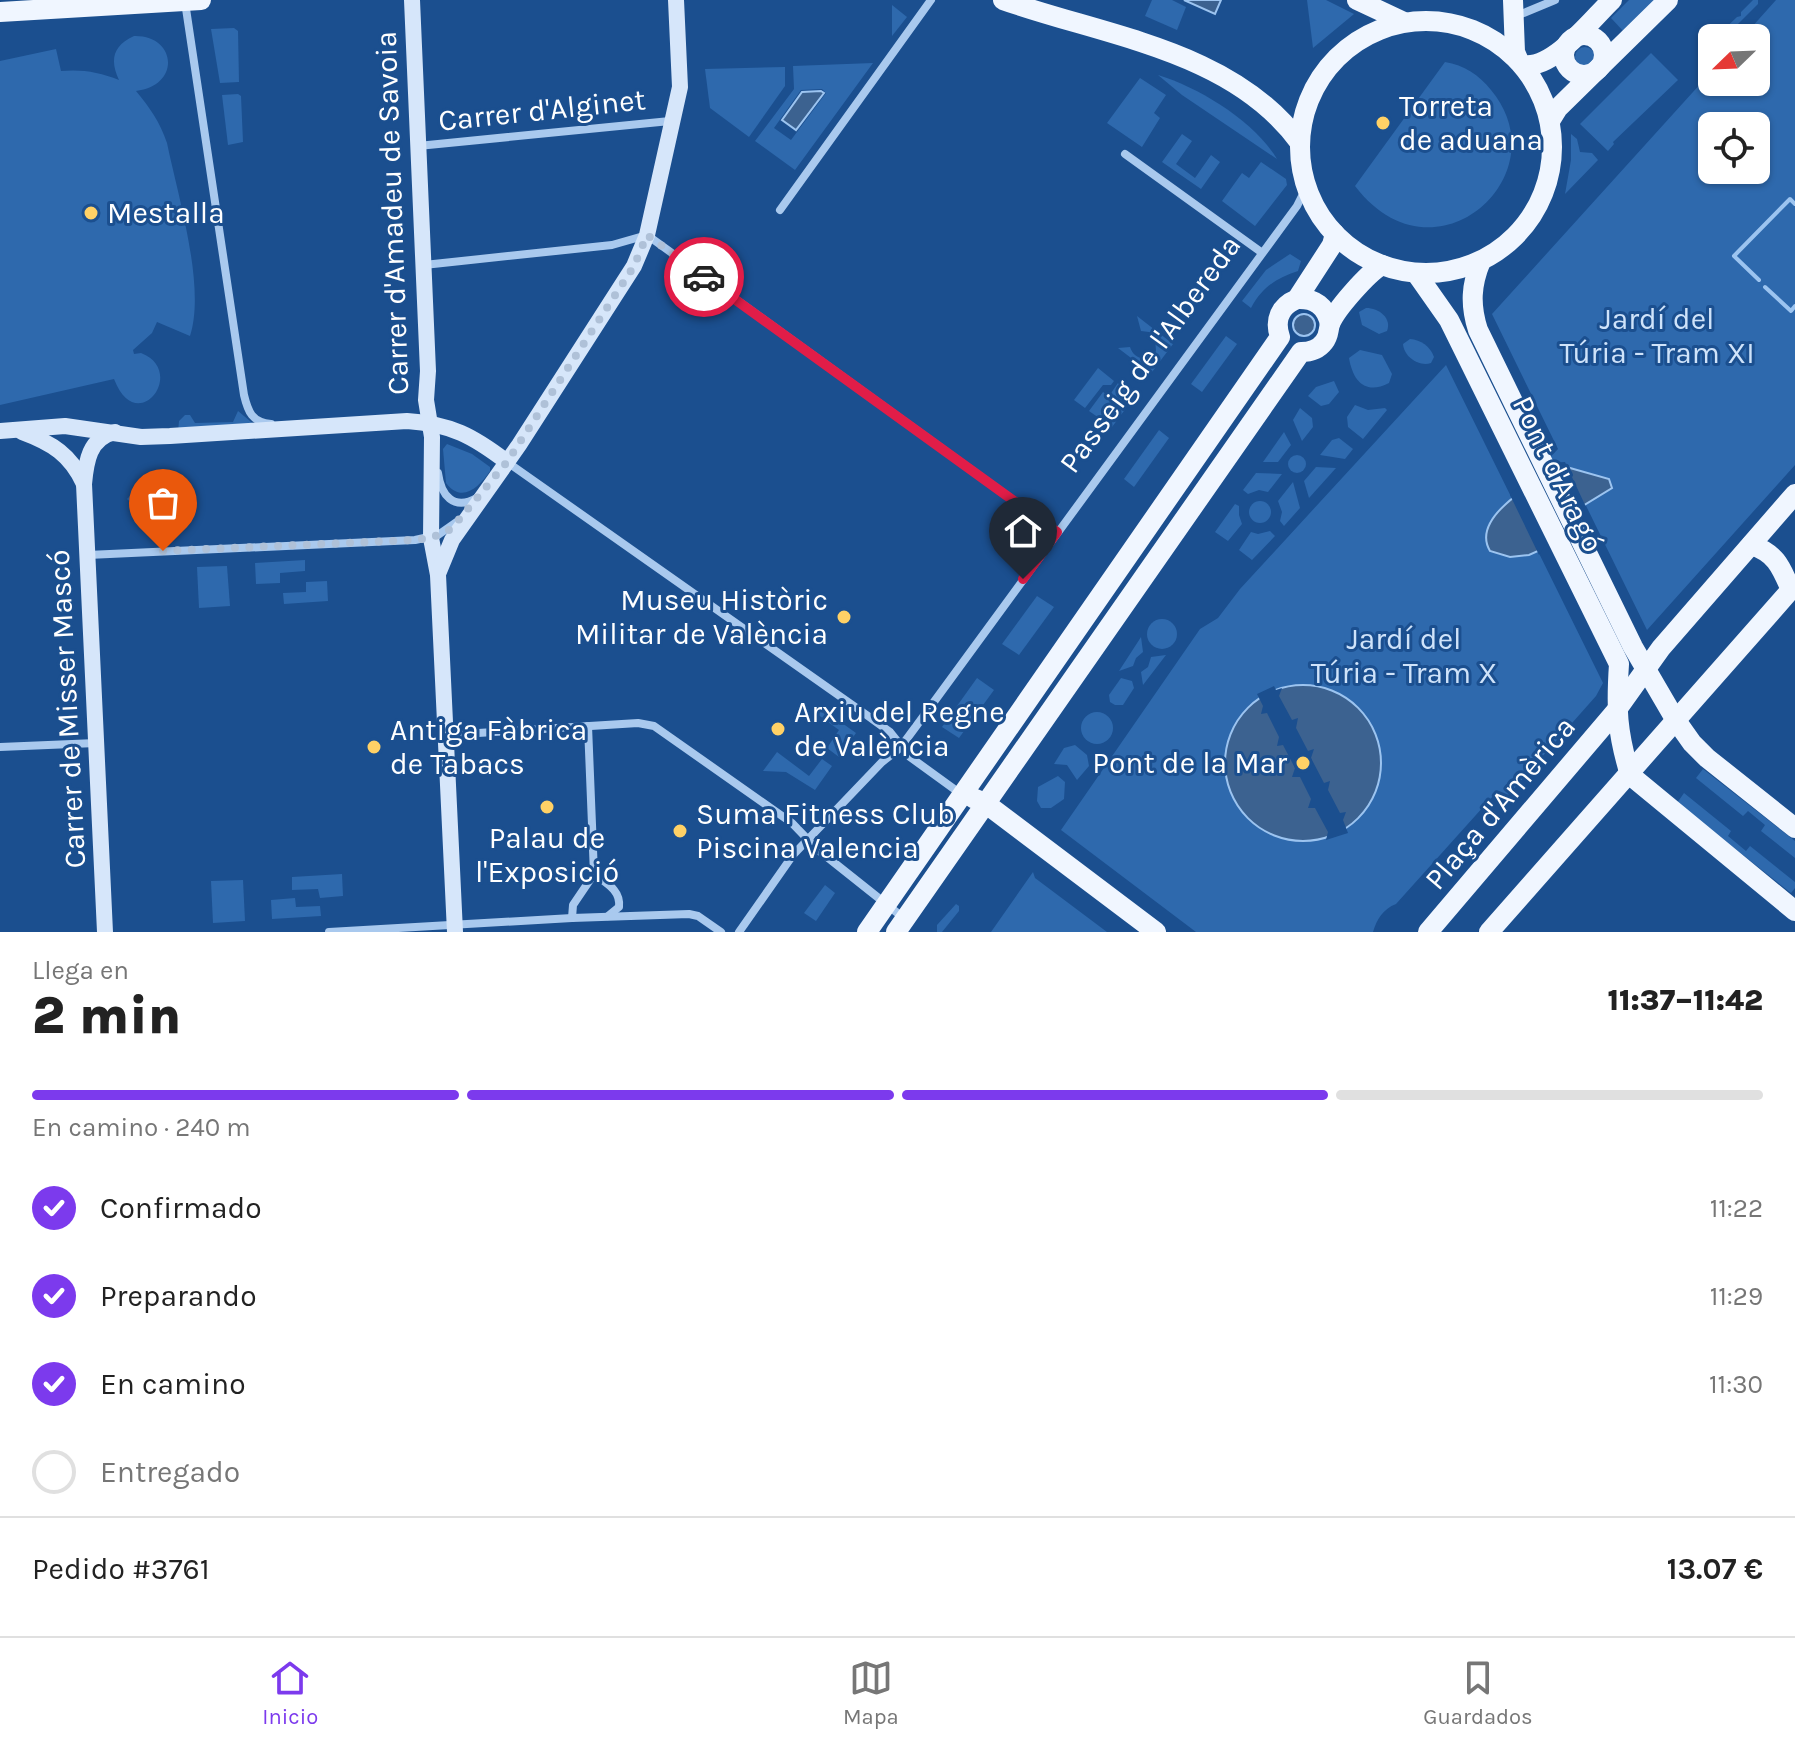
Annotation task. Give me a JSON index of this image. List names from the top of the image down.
{
  "streets": {
    "main road": ["Pont d'Aragó", "Plaça d'Amèrica"],
    "street": [
      "Carrer d'Alginet",
      "Carrer d'Amadeu de Savoia",
      "Passeig de l'Albereda",
      "Carrer de Misser Mascó"
    ]
  },
  "crossings": [
    ["Carrer d'Alginet", "Carrer d'Amadeu de Savoia"],
    ["Passeig de l'Albereda", "Pont d'Aragó"],
    ["Pont d'Aragó", "Plaça d'Amèrica"]
  ],
  "parks": ["Jardí del Túria - Tram XI", "Jardí del Túria - Tram X"],
  "places": [
    "Torreta de aduana",
    "Mestalla",
    "Museu Històric Militar de València",
    "Arxiu del Regne de València",
    "Antiga Fàbrica de Tabacs",
    "Pont de la Mar",
    "Palau de l'Exposició",
    "Suma Fitness Club Piscina Valencia"
  ],
  "north": "bottom left",
  "page": {
    "heading": ["2 min", "Llega en", "11:37–11:42"],
    "panel": ["Pedido #3761", "13.07 €"],
    "bar": "En camino · 240 m",
    "list": [
      ["Confirmado", "11:22"],
      ["Preparando", "11:29"],
      ["En camino", "11:30"],
      "Entregado"
    ],
    "tabs": ["Inicio", "Mapa", "Guardados"]
  }
}
